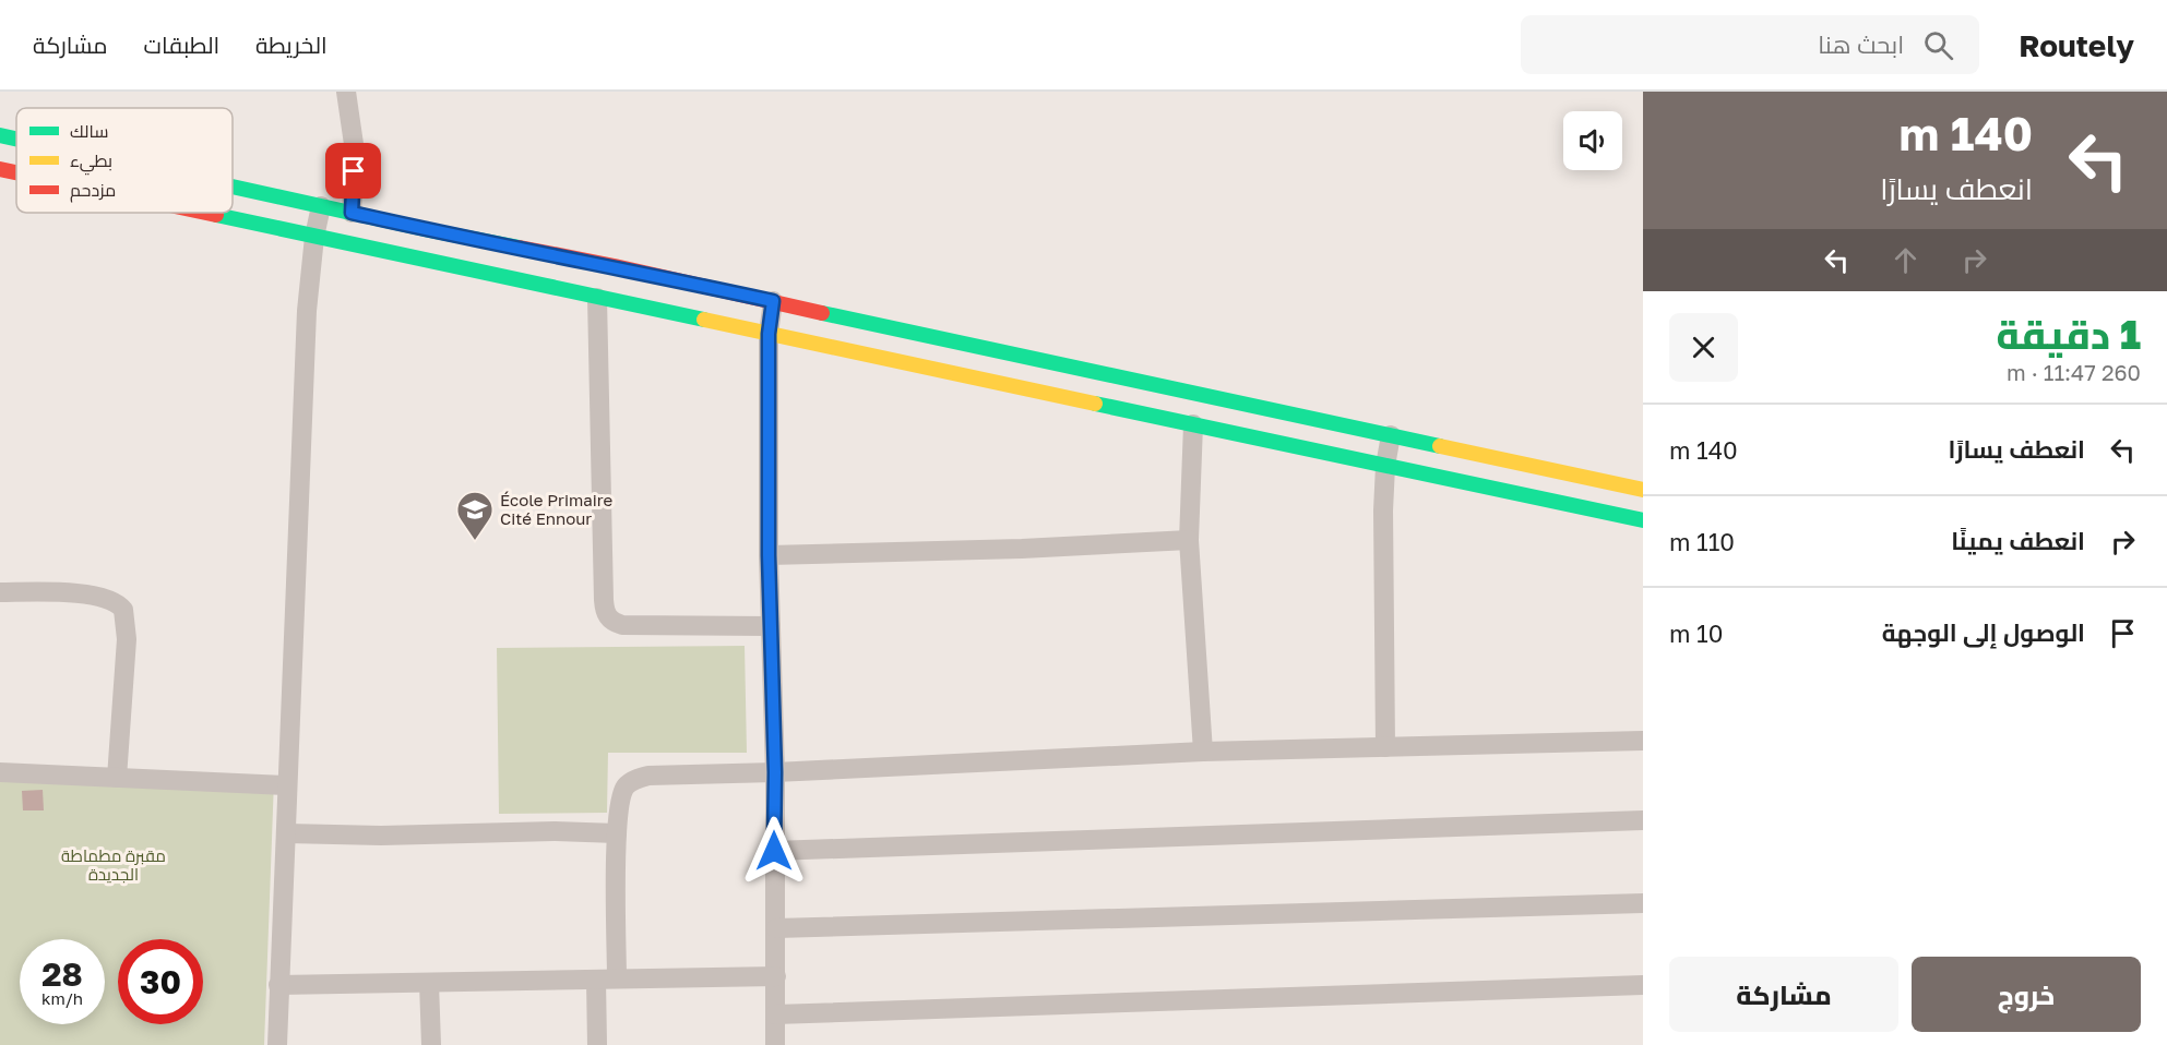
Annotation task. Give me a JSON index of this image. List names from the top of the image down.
{
  "parks": ["مقبرة مطماطة الجديدة"],
  "places": {
    "school or university": ["École Primaire Cité Ennour"]
  },
  "legend": ["سالك", "بطيء", "مزدحم"],
  "page": {
    "header": "Routely",
    "search": "ابحث هنا",
    "nav": ["الخريطة", "الطبقات", "مشاركة"],
    "turn": ["140 m", "انعطف يسارًا"],
    "heading": ["1 دقيقة", "260 m · 11:47"],
    "list": [
      {
        "name": "انعطف يسارًا",
        "value": "140 m"
      },
      {
        "name": "انعطف يمينًا",
        "value": "110 m"
      },
      {
        "name": "الوصول إلى الوجهة",
        "value": "10 m"
      }
    ],
    "speed": "28 km/h",
    "limit": "30",
    "buttons": ["خروج", "مشاركة"]
  }
}
